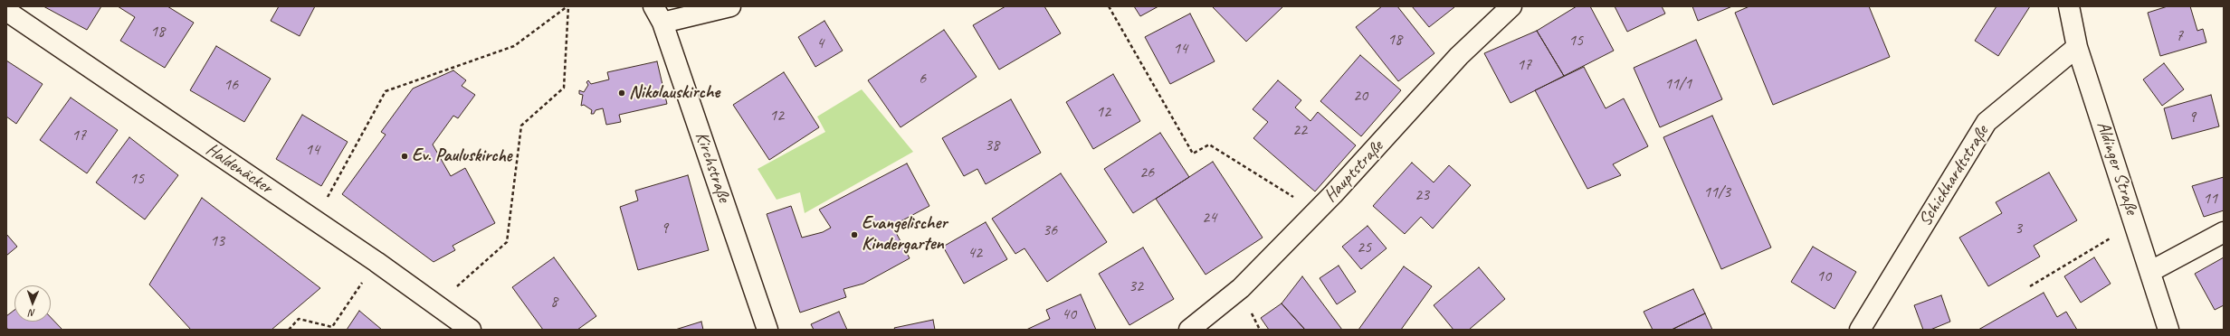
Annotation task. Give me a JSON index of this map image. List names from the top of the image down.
{
  "streets": {
    "street": [
      "Kirchstraße",
      "Aldinger Straße",
      "Haldenäcker",
      "Hauptstraße",
      "Schickhardtstraße"
    ]
  },
  "crossings": [
    ["Aldinger Straße", "Schickhardtstraße"]
  ],
  "places": ["Nikolauskirche", "Ev. Pauluskirche", "Evangelischer Kindergarten"],
  "house_numbers": [
    "18",
    "7",
    "18",
    "15",
    "4",
    "14",
    "17",
    "6",
    "11/1",
    "16",
    "20",
    "12",
    "12",
    "9",
    "22",
    "17",
    "38",
    "14",
    "26",
    "15",
    "11/3",
    "23",
    "11",
    "24",
    "9",
    "3",
    "36",
    "13",
    "25",
    "42",
    "10",
    "32",
    "8",
    "40"
  ],
  "north": "bottom"
}
